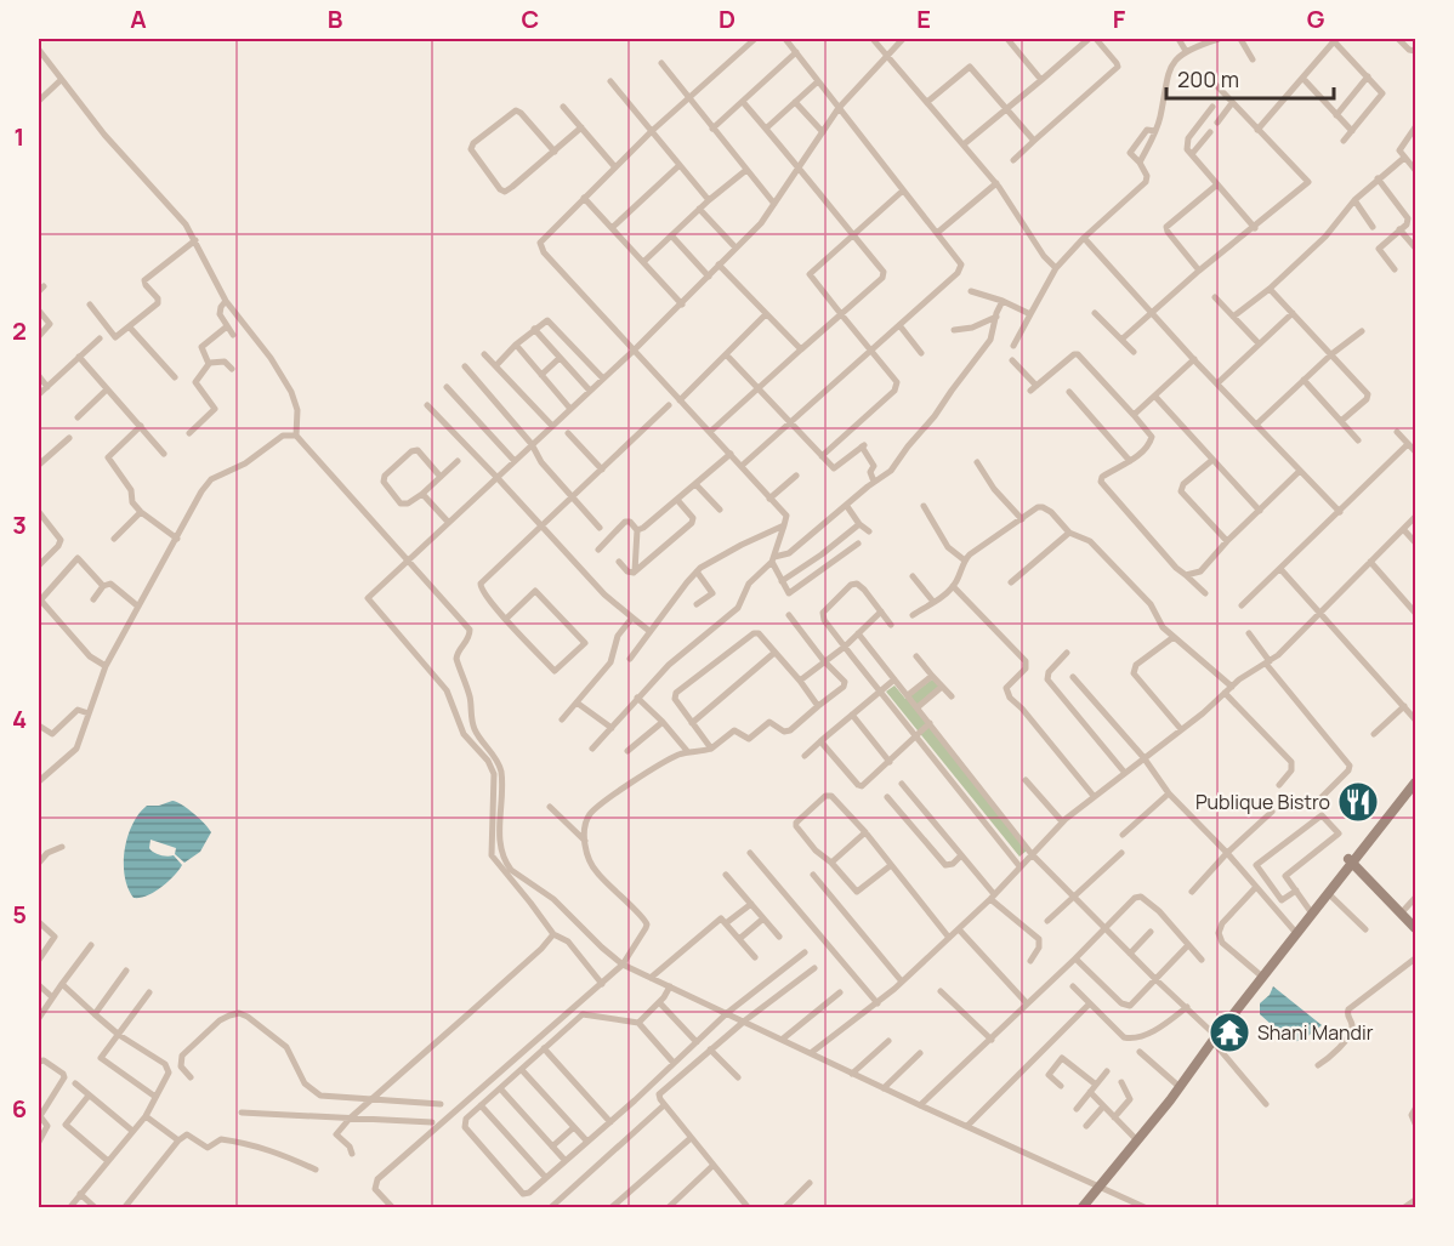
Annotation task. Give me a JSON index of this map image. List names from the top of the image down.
{
  "places": {
    "restaurant": ["Publique Bistro"],
    "temple": ["Shani Mandir"]
  },
  "scale_bar": "200 m",
  "grid": {
    "columns": [
      "A",
      "B",
      "C",
      "D",
      "E",
      "F",
      "G"
    ],
    "rows": [
      "1",
      "2",
      "3",
      "4",
      "5",
      "6"
    ]
  }
}
